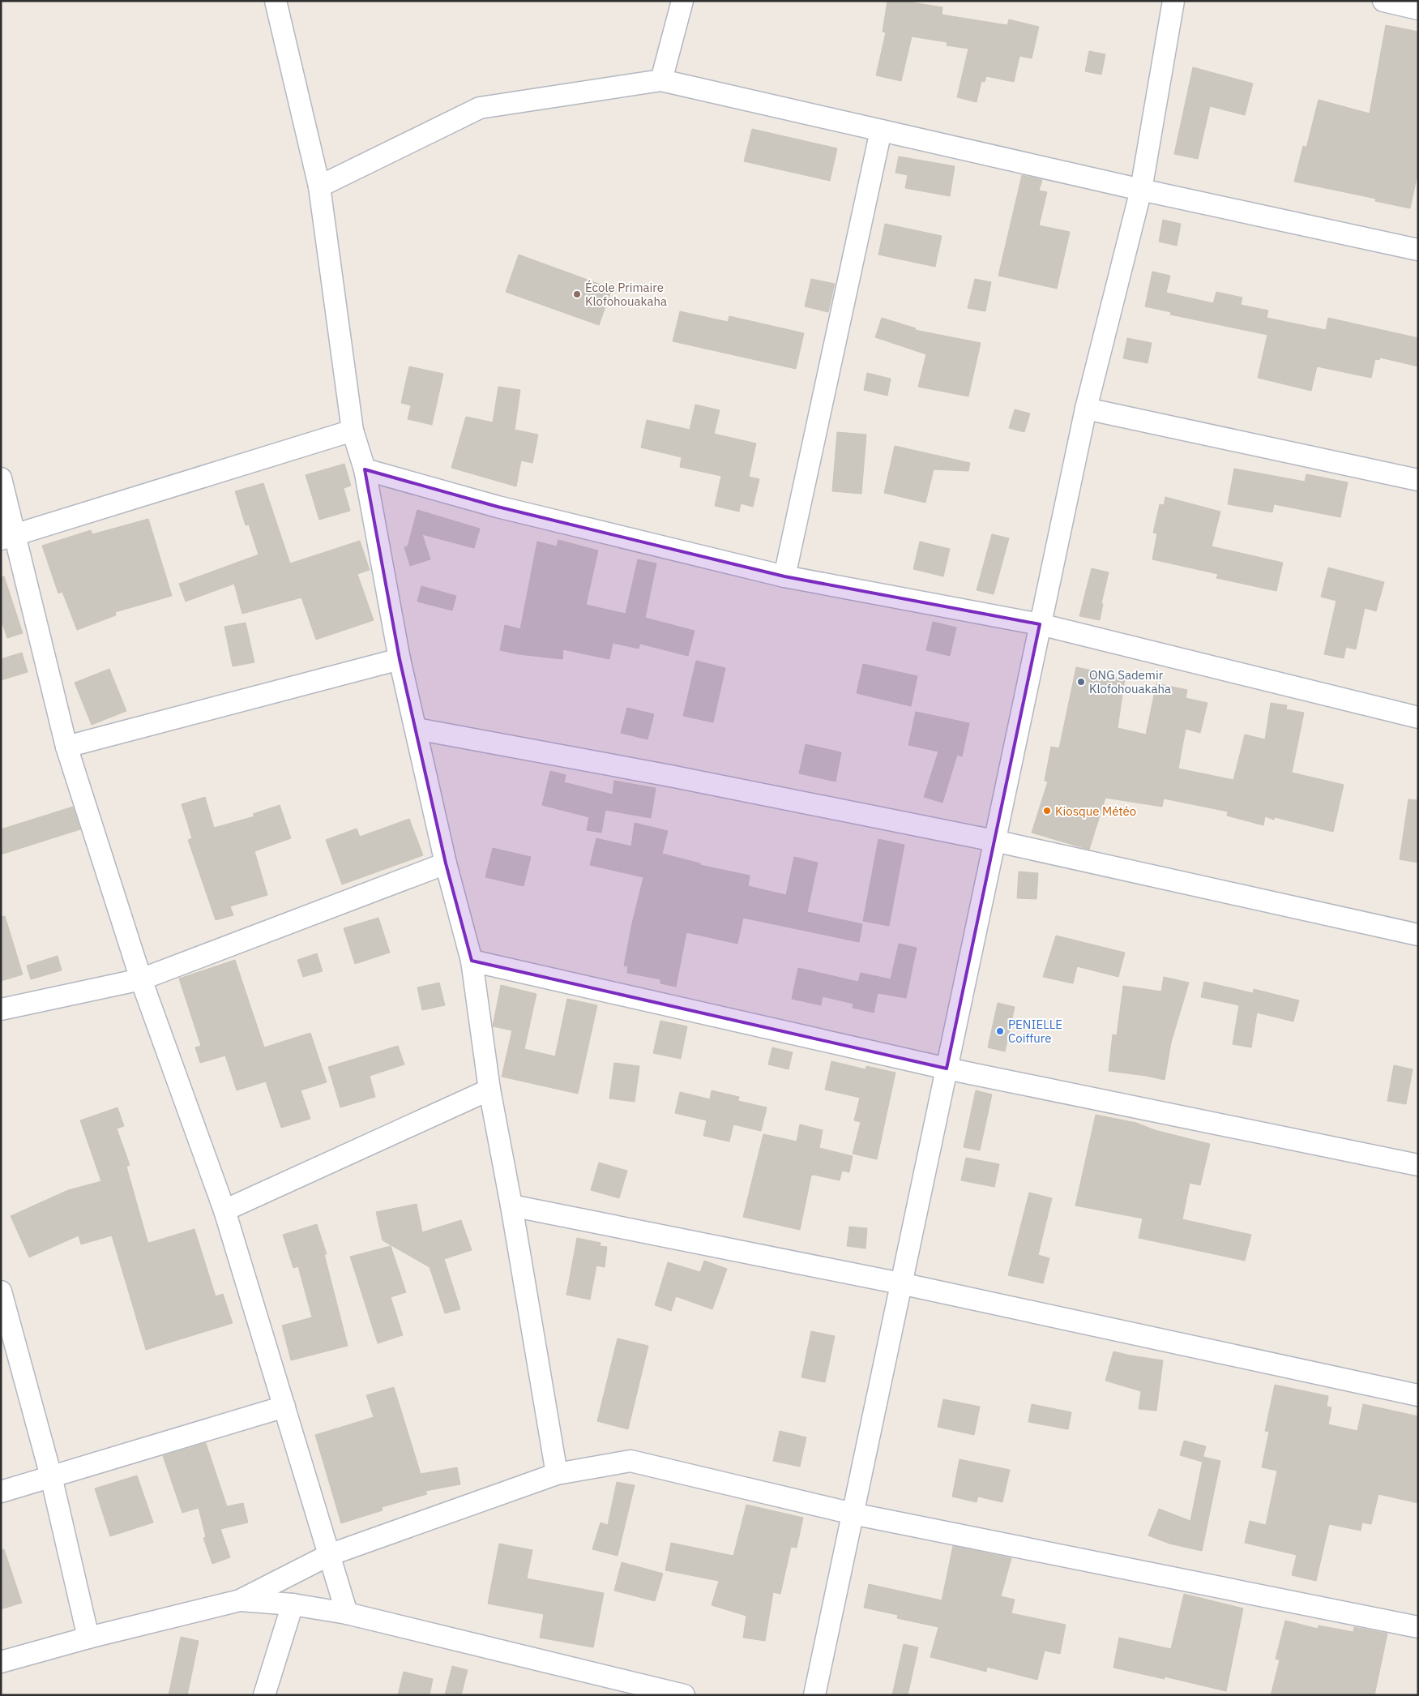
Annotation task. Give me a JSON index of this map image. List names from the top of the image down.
{
  "places": [
    "École Primaire Klofohouakaha",
    "ONG Sademir Klofohouakaha",
    "Kiosque Météo",
    "PENIELLE Coiffure"
  ]
}
